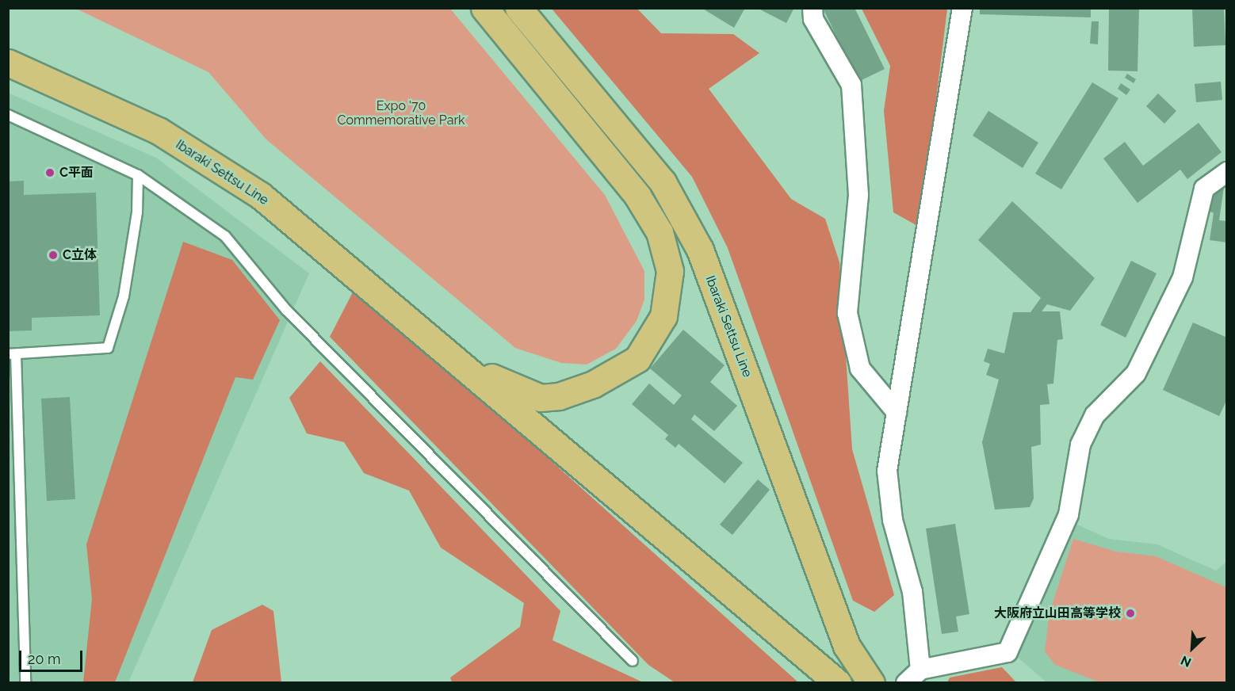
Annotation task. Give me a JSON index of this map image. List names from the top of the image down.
{
  "streets": {
    "main road": ["Ibaraki Settsu Line"]
  },
  "parks": ["Expo '70 Commemorative Park"],
  "places": ["C平面", "C立体", "大阪府立山田高等学校"],
  "scale_bar": "20 m",
  "north": "bottom left"
}
